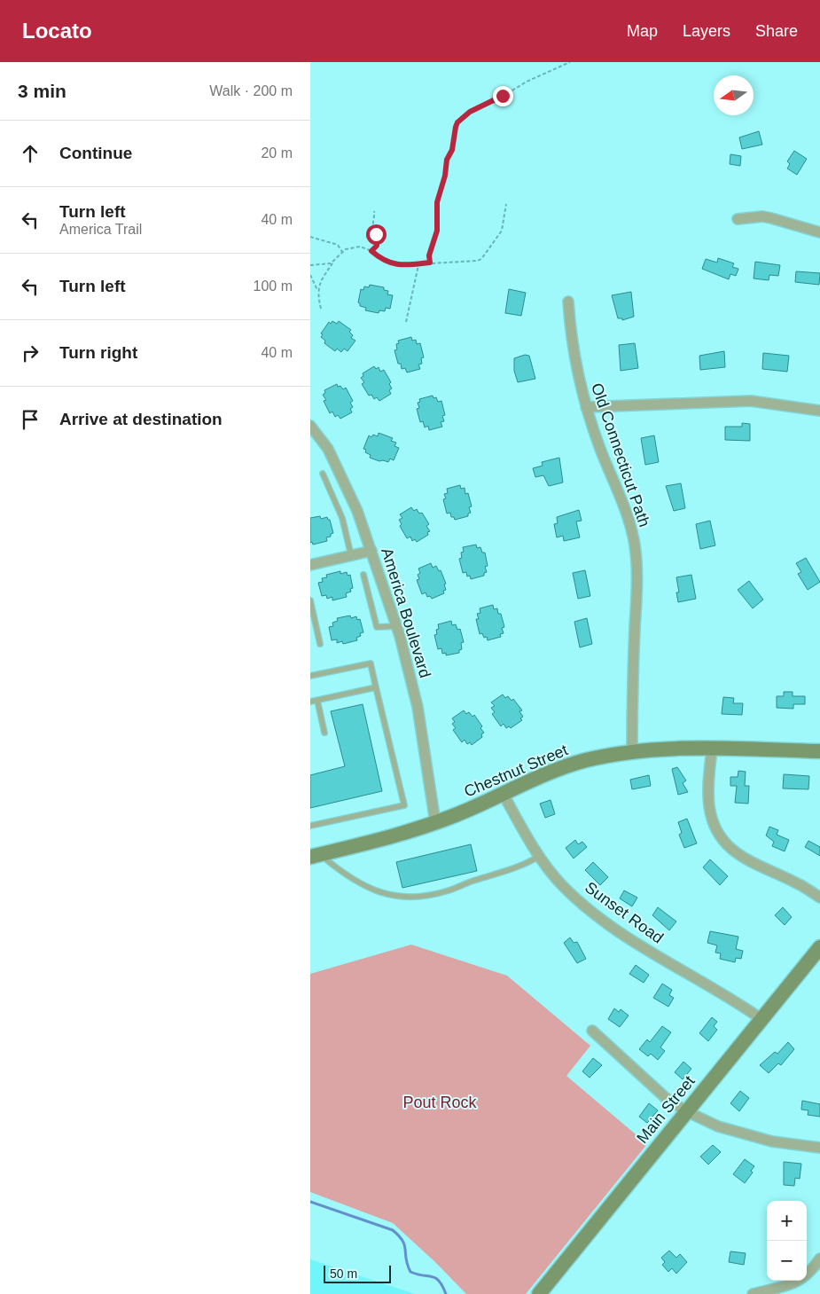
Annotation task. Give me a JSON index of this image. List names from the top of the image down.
{
  "streets": {
    "main road": ["Chestnut Street", "Main Street"],
    "street": ["Old Connecticut Path", "America Boulevard", "Sunset Road"]
  },
  "crossings": [
    ["Old Connecticut Path", "Chestnut Street"],
    ["America Boulevard", "Chestnut Street"],
    ["Chestnut Street", "Sunset Road"],
    ["Sunset Road", "Main Street"]
  ],
  "parks": ["Pout Rock"],
  "scale_bar": "50 m",
  "north": "left",
  "page": {
    "header": "Locato",
    "nav": ["Map", "Layers", "Share"],
    "heading": ["3 min", "Walk · 200 m"],
    "list": [
      ["Continue", "20 m"],
      ["Turn left", "America Trail", "40 m"],
      ["Turn left", "100 m"],
      ["Turn right", "40 m"],
      "Arrive at destination"
    ],
    "map_buttons": ["+", "−"],
    "scale": "50 m"
  }
}
